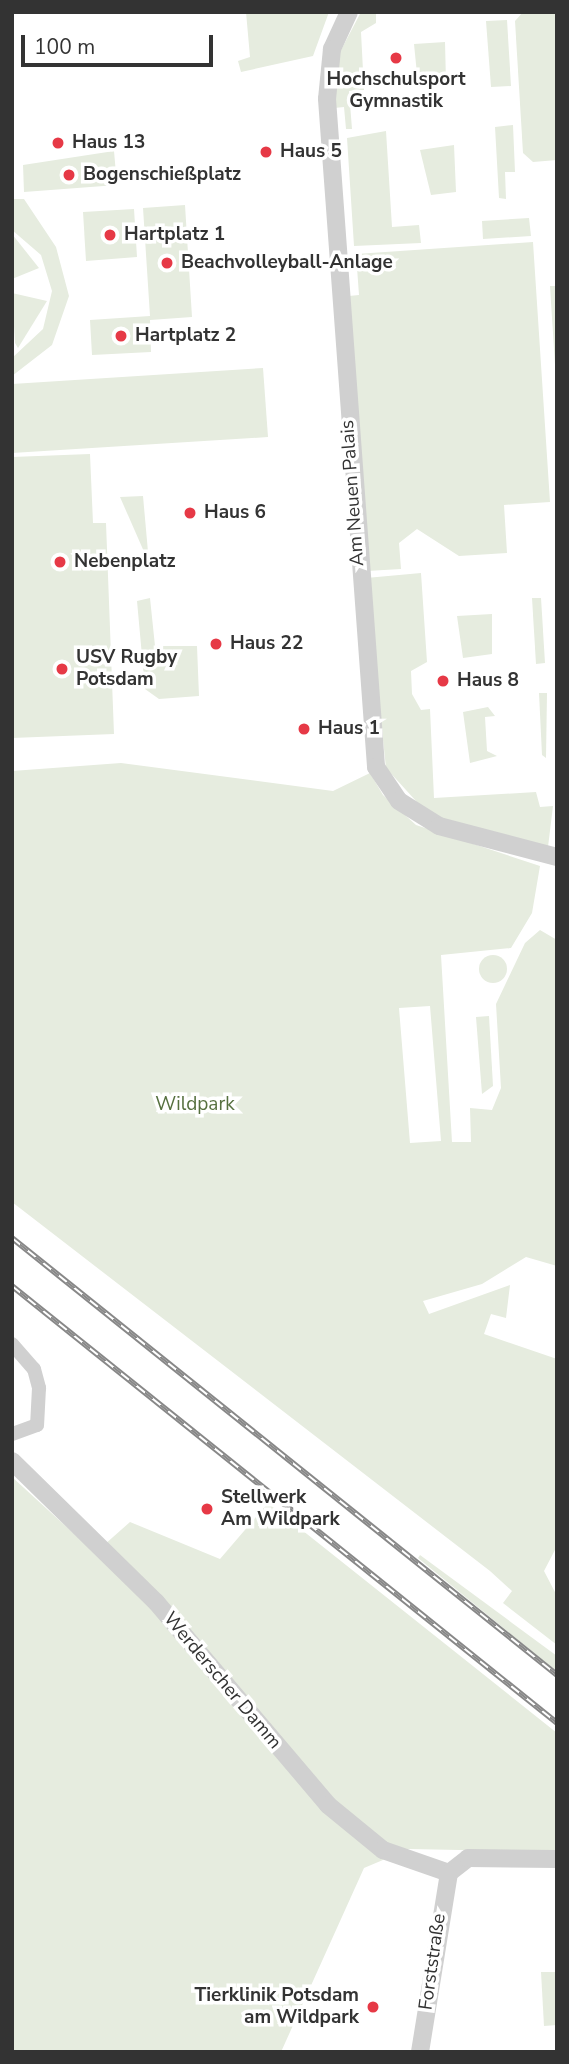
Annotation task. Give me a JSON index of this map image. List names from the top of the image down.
{
  "streets": {
    "street": ["Am Neuen Palais", "Werderscher Damm", "Forststraße"]
  },
  "crossings": [
    ["Werderscher Damm", "Forststraße"]
  ],
  "parks": ["Wildpark"],
  "places": [
    "Hochschulsport Gymnastik",
    "Haus 13",
    "Haus 5",
    "Bogenschießplatz",
    "Hartplatz 1",
    "Beachvolleyball-Anlage",
    "Hartplatz 2",
    "Haus 6",
    "Nebenplatz",
    "Haus 22",
    "USV Rugby Potsdam",
    "Haus 8",
    "Haus 1",
    "Stellwerk Am Wildpark",
    "Tierklinik Potsdam am Wildpark"
  ],
  "scale_bar": "100 m"
}
